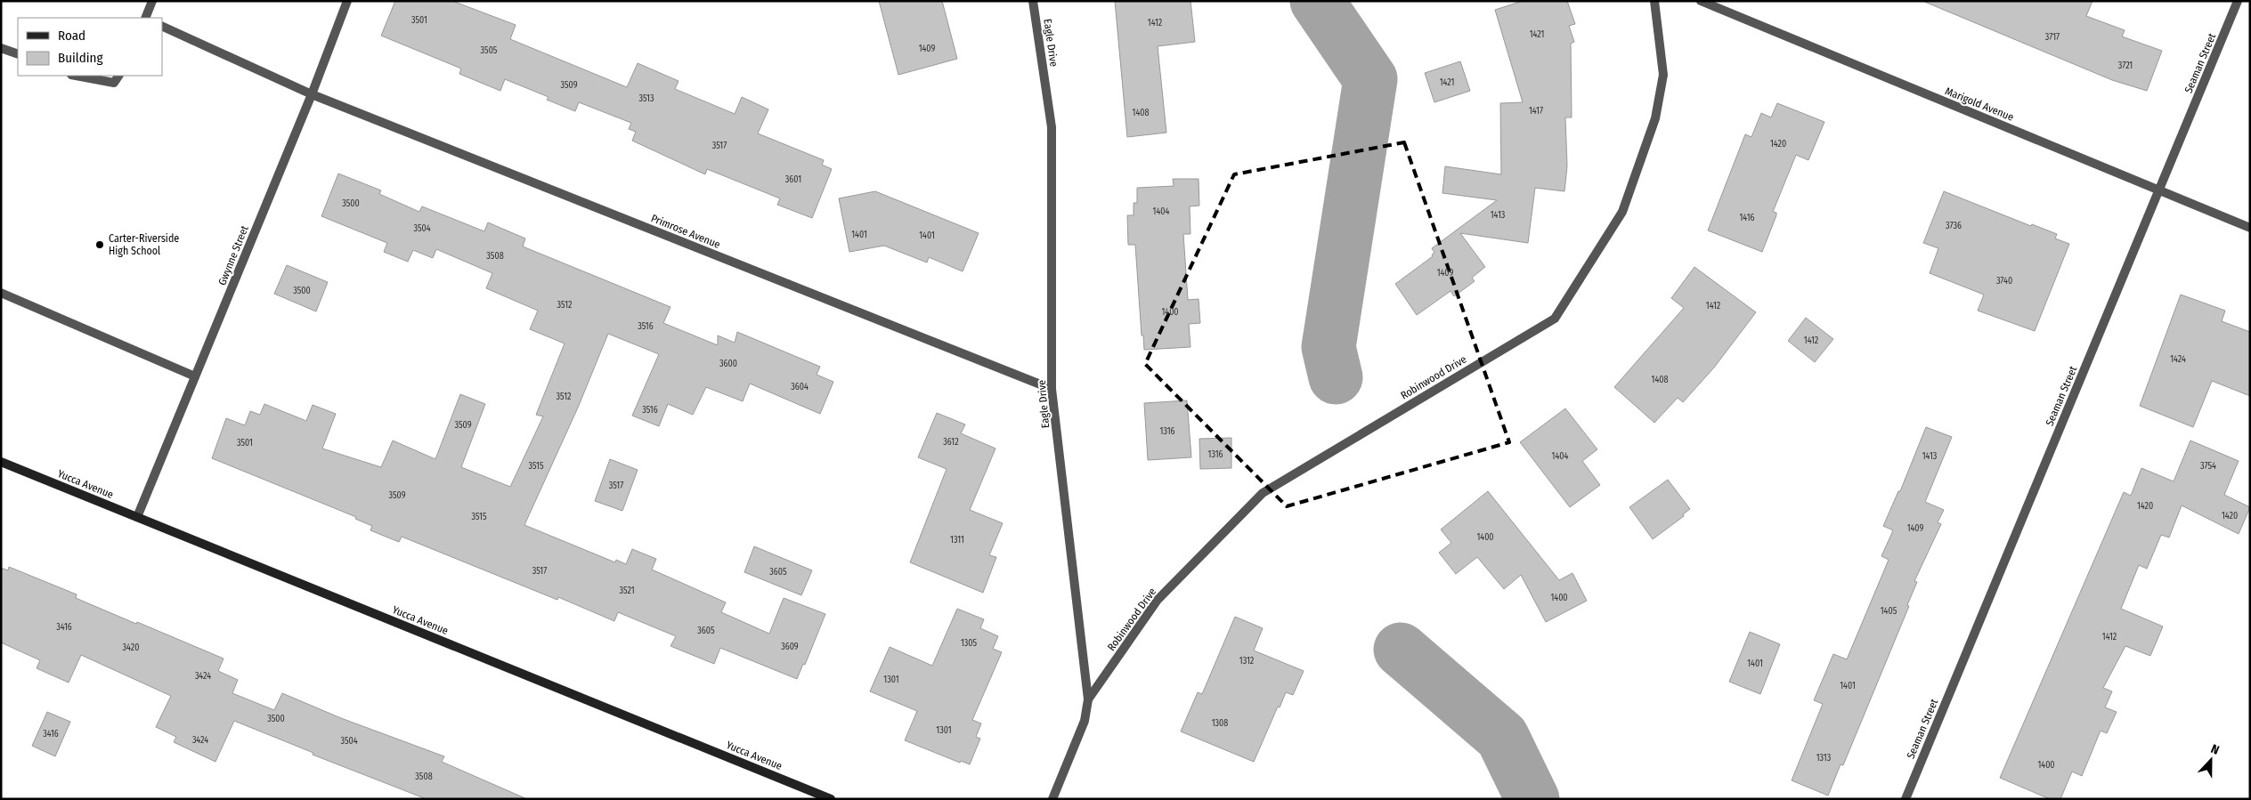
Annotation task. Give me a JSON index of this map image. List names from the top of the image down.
{
  "streets": {
    "street": [
      "Eagle Drive",
      "Seaman Street",
      "Marigold Avenue",
      "Primrose Avenue",
      "Gwynne Street",
      "Robinwood Drive",
      "Yucca Avenue"
    ]
  },
  "crossings": [
    ["Eagle Drive", "Primrose Avenue"],
    ["Eagle Drive", "Robinwood Drive"],
    ["Seaman Street", "Marigold Avenue"],
    ["Primrose Avenue", "Gwynne Street"],
    ["Gwynne Street", "Yucca Avenue"]
  ],
  "places": ["Carter-Riverside High School"],
  "house_numbers": [
    "3501",
    "1412",
    "1421",
    "3717",
    "1409",
    "3505",
    "3721",
    "1421",
    "3509",
    "3513",
    "1417",
    "1408",
    "1420",
    "3517",
    "3601",
    "3500",
    "1404",
    "1413",
    "1416",
    "3736",
    "3504",
    "1401",
    "1401",
    "3508",
    "1409",
    "3740",
    "3500",
    "3512",
    "1412",
    "1400",
    "3516",
    "1412",
    "1424",
    "3600",
    "1408",
    "3604",
    "3512",
    "3516",
    "3509",
    "1316",
    "3612",
    "3501",
    "1316",
    "1404",
    "1413",
    "3515",
    "3754",
    "3517",
    "3509",
    "1420",
    "1420",
    "3515",
    "1409",
    "1400",
    "1311",
    "3517",
    "3605",
    "3521",
    "1400",
    "1405",
    "3416",
    "3605",
    "1412",
    "1305",
    "3609",
    "3420",
    "1312",
    "1401",
    "3424",
    "1301",
    "1401",
    "3500",
    "1308",
    "1301",
    "3416",
    "3424",
    "3504",
    "1313",
    "1400",
    "3508"
  ],
  "legend": ["Road", "Building"],
  "north": "top"
}
